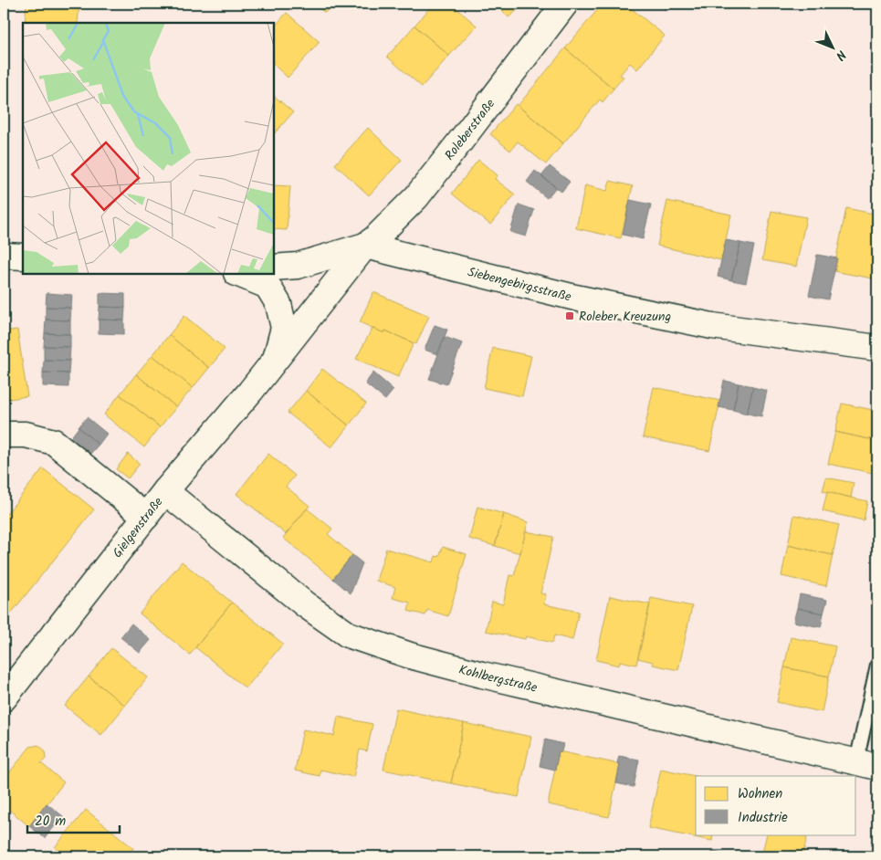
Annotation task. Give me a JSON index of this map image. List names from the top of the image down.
{
  "streets": {
    "street": [
      "Roleberstraße",
      "Siebengebirgsstraße",
      "Gielgenstraße",
      "Kohlbergstraße"
    ]
  },
  "crossings": [
    ["Roleberstraße", "Siebengebirgsstraße"],
    ["Roleberstraße", "Gielgenstraße"],
    ["Siebengebirgsstraße", "Gielgenstraße"],
    ["Gielgenstraße", "Kohlbergstraße"]
  ],
  "places": {
    "transit": ["Roleber Kreuzung"]
  },
  "legend": ["Wohnen", "Industrie"],
  "scale_bar": "20 m",
  "north": "bottom right"
}
